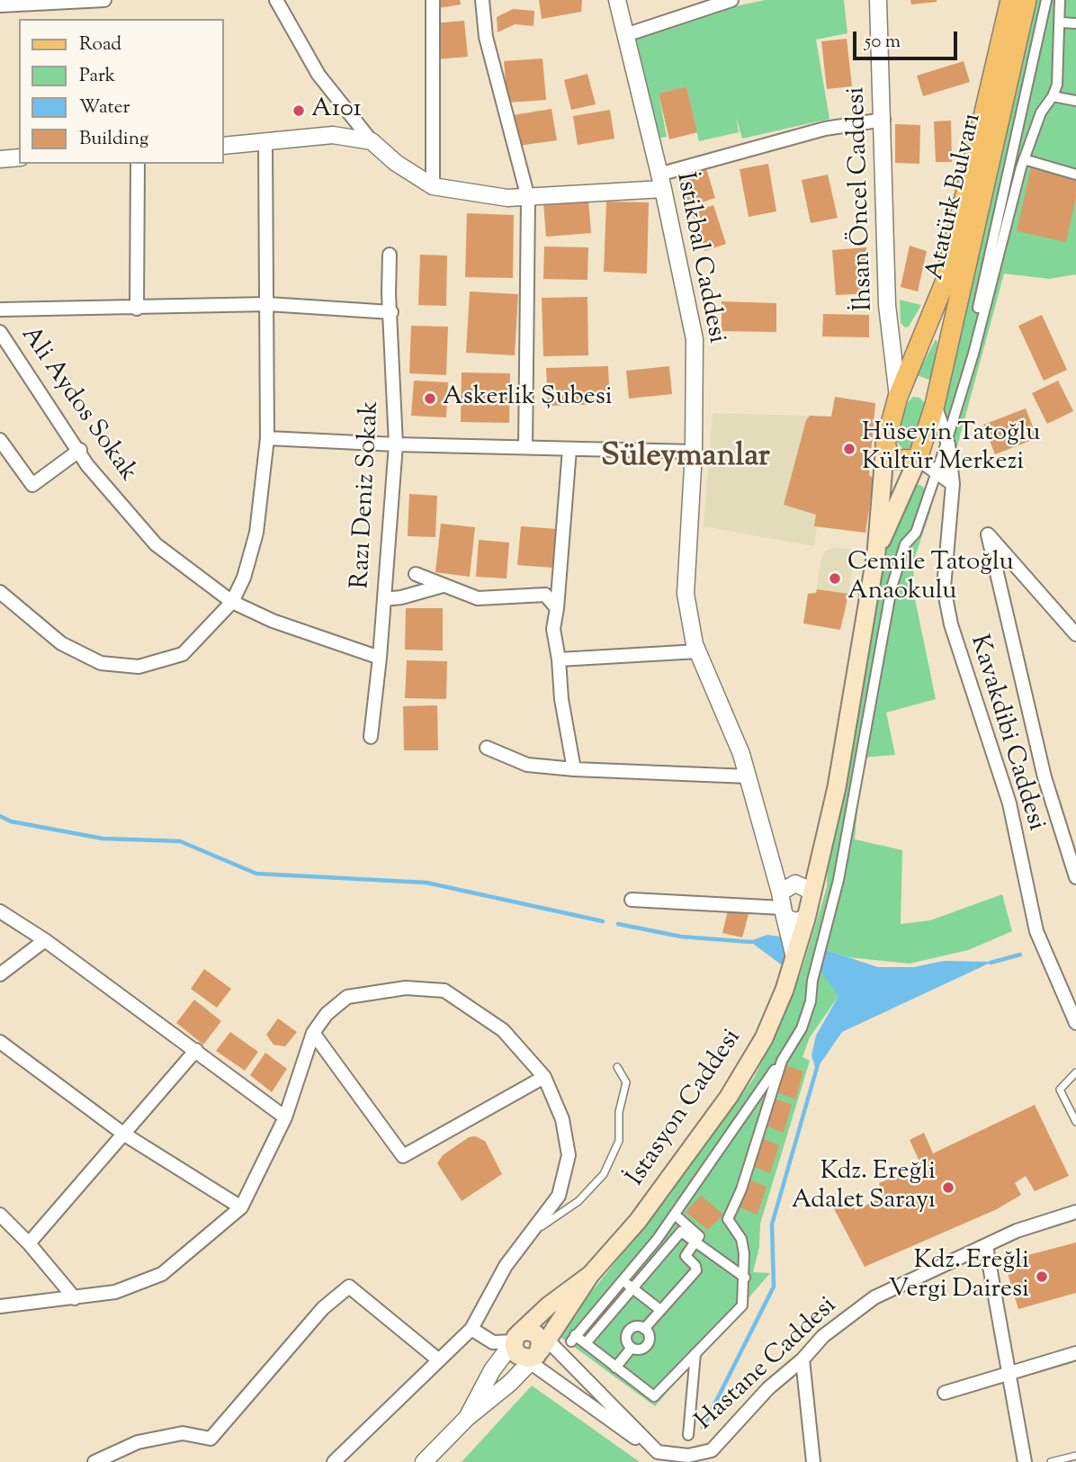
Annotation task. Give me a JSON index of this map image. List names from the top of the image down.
{
  "streets": {
    "main road": ["Atatürk Bulvarı", "İstasyon Caddesi"],
    "street": [
      "İhsan Öncel Caddesi",
      "İstikbal Caddesi",
      "Ali Aydos Sokak",
      "Razı Deniz Sokak",
      "Kavakdibi Caddesi",
      "Hastane Caddesi"
    ]
  },
  "crossings": [
    ["Atatürk Bulvarı", "İhsan Öncel Caddesi"],
    ["Atatürk Bulvarı", "Kavakdibi Caddesi"],
    ["İstikbal Caddesi", "İstasyon Caddesi"],
    ["Ali Aydos Sokak", "Razı Deniz Sokak"]
  ],
  "districts": ["Süleymanlar"],
  "places": [
    "A101",
    "Askerlik Şubesi",
    "Hüseyin Tatoğlu Kültür Merkezi",
    "Cemile Tatoğlu Anaokulu",
    "Kdz. Ereğli Adalet Sarayı",
    "Kdz. Ereğli Vergi Dairesi"
  ],
  "legend": [
    "Road",
    "Park",
    "Water",
    "Building"
  ],
  "scale_bar": "50 m"
}
